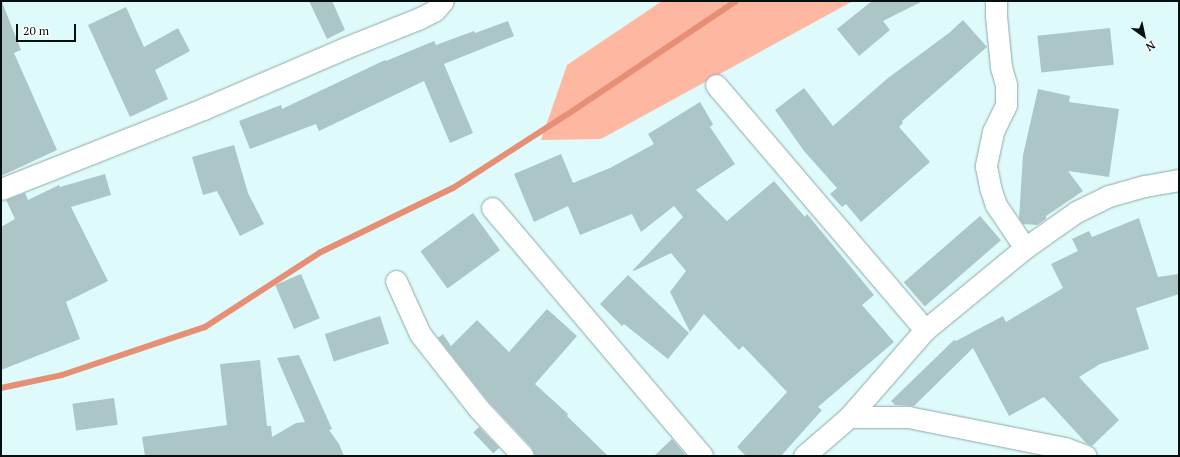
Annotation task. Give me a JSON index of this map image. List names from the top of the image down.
{
  "scale_bar": "20 m",
  "north": "bottom right"
}
